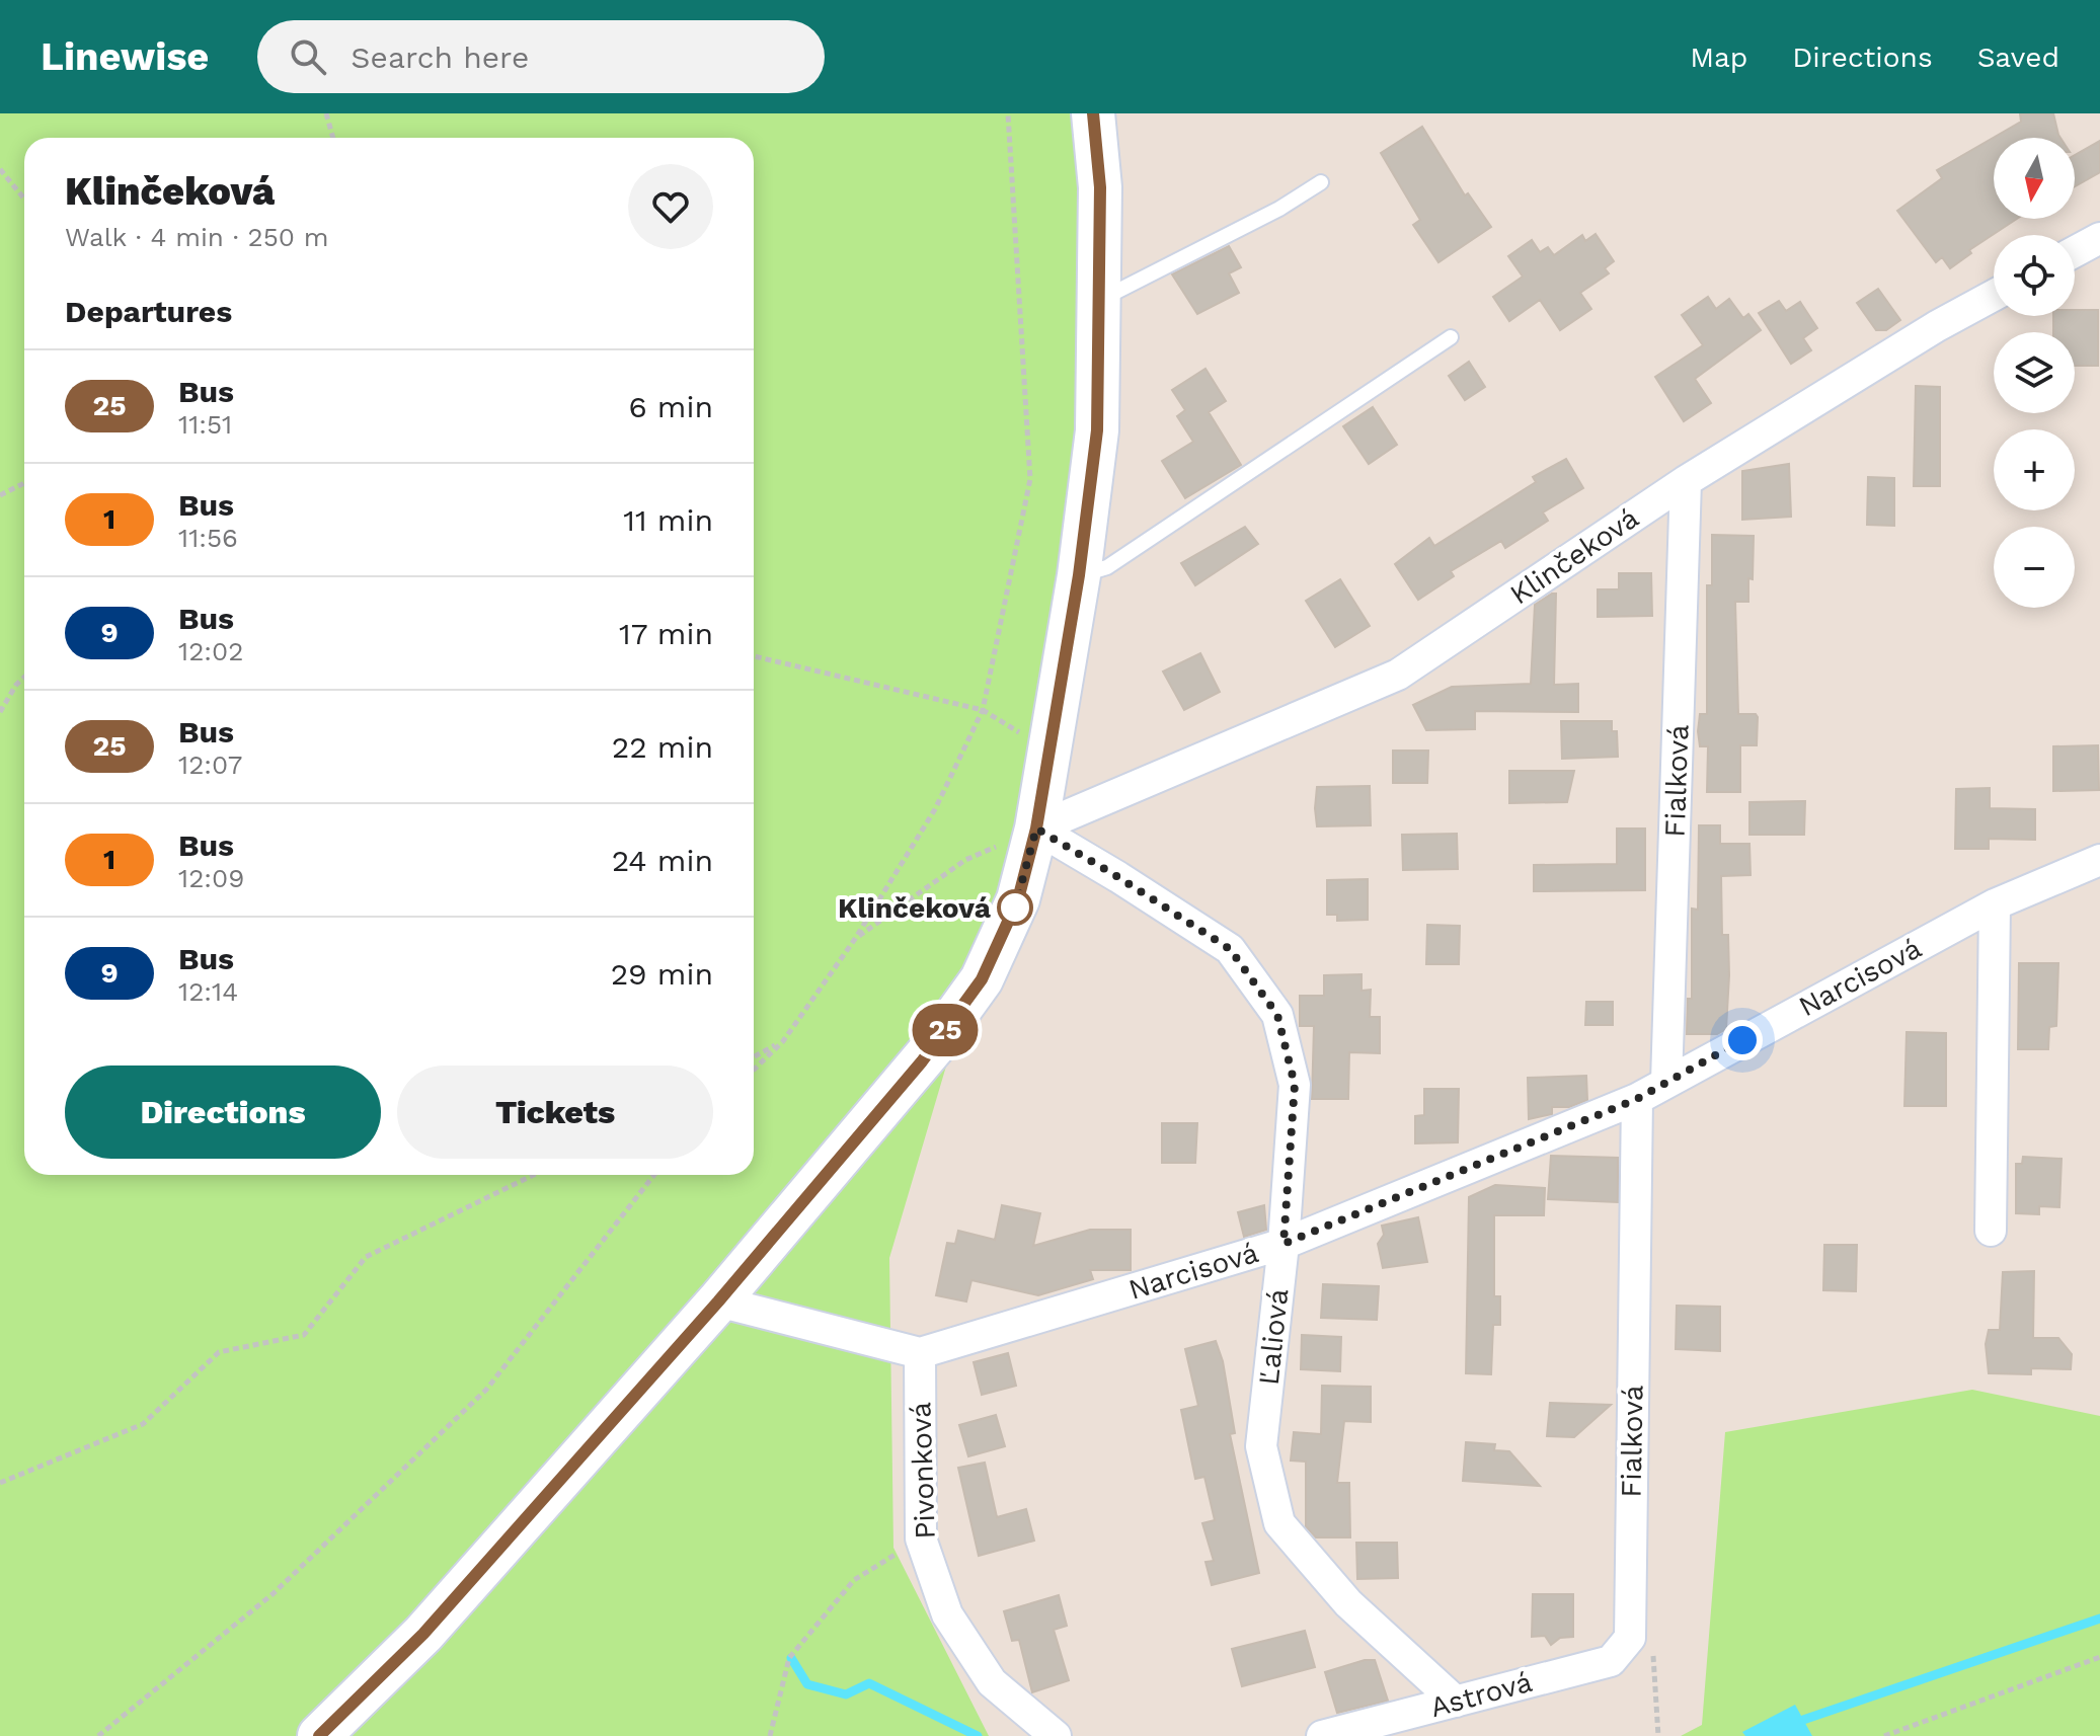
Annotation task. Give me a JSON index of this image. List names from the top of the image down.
{
  "streets": {
    "street": [
      "Klinčeková",
      "Fialková",
      "Narcisová",
      "Ľaliová",
      "Pivonková",
      "Astrová"
    ]
  },
  "crossings": [
    ["Klinčeková", "Fialková"],
    ["Klinčeková", "Ľaliová"],
    ["Fialková", "Narcisová"],
    ["Fialková", "Astrová"],
    ["Narcisová", "Ľaliová"],
    ["Narcisová", "Pivonková"],
    ["Ľaliová", "Astrová"]
  ],
  "places": ["Klinčeková"],
  "lines": ["bus line 25"],
  "north": "bottom",
  "page": {
    "header": "Linewise",
    "search": "Search here",
    "nav": ["Map", "Directions", "Saved"],
    "on_map": "25",
    "map_buttons": ["+", "−"],
    "heading": [
      ["Klinčeková", "Walk · 4 min · 250 m"],
      "Departures"
    ],
    "list": [
      {
        "mark": "25",
        "name": "Bus",
        "note": "11:51",
        "value": "6 min"
      },
      {
        "mark": "1",
        "name": "Bus",
        "note": "11:56",
        "value": "11 min"
      },
      {
        "mark": "9",
        "name": "Bus",
        "note": "12:02",
        "value": "17 min"
      },
      {
        "mark": "25",
        "name": "Bus",
        "note": "12:07",
        "value": "22 min"
      },
      {
        "mark": "1",
        "name": "Bus",
        "note": "12:09",
        "value": "24 min"
      },
      {
        "mark": "9",
        "name": "Bus",
        "note": "12:14",
        "value": "29 min"
      }
    ],
    "buttons": ["Directions", "Tickets"]
  }
}
